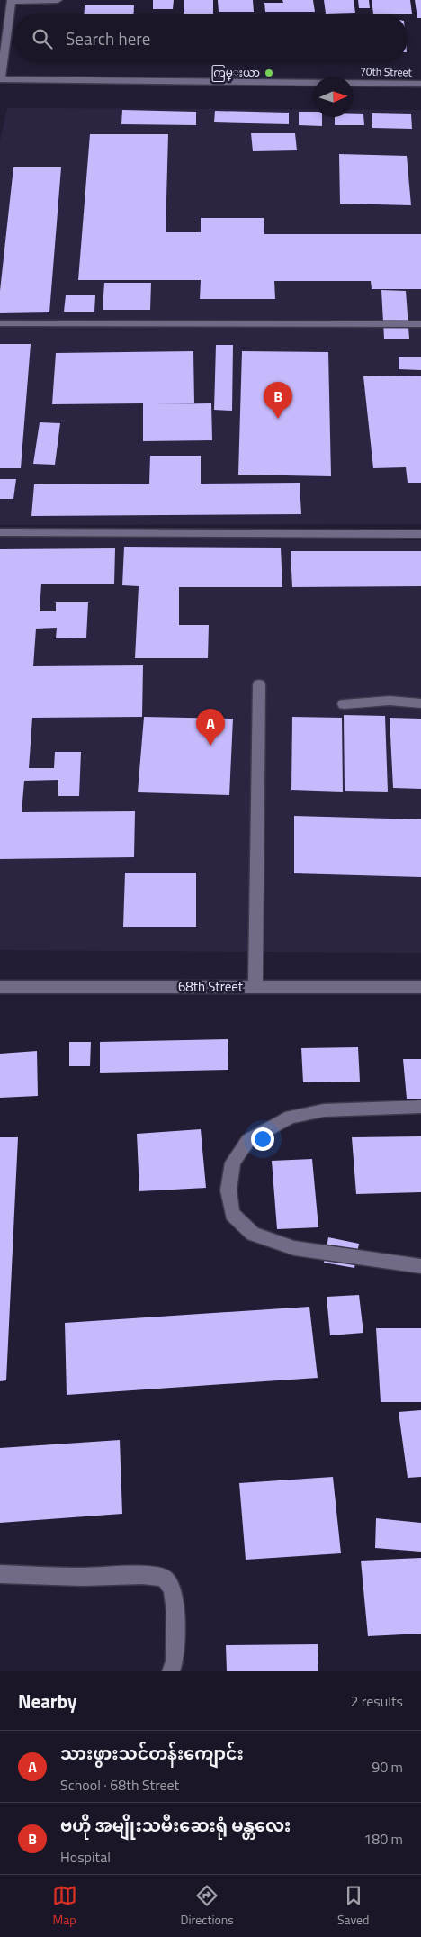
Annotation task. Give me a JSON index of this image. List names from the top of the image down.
{
  "streets": {
    "street": ["70th Street", "68th Street"]
  },
  "places": ["ကြမ္းယာ"],
  "north": "right",
  "page": {
    "search": "Search here",
    "pins": ["B", "A"],
    "heading": ["Nearby", "2 results"],
    "list": [
      {
        "mark": "A",
        "name": "သားဖွားသင်တန်းကျောင်း",
        "note": "School · 68th Street",
        "value": "90 m"
      },
      {
        "mark": "B",
        "name": "ဗဟို အမျိုးသမီးဆေးရုံ မန္တလေး",
        "note": "Hospital",
        "value": "180 m"
      }
    ],
    "nav": ["Map", "Directions", "Saved"]
  }
}
